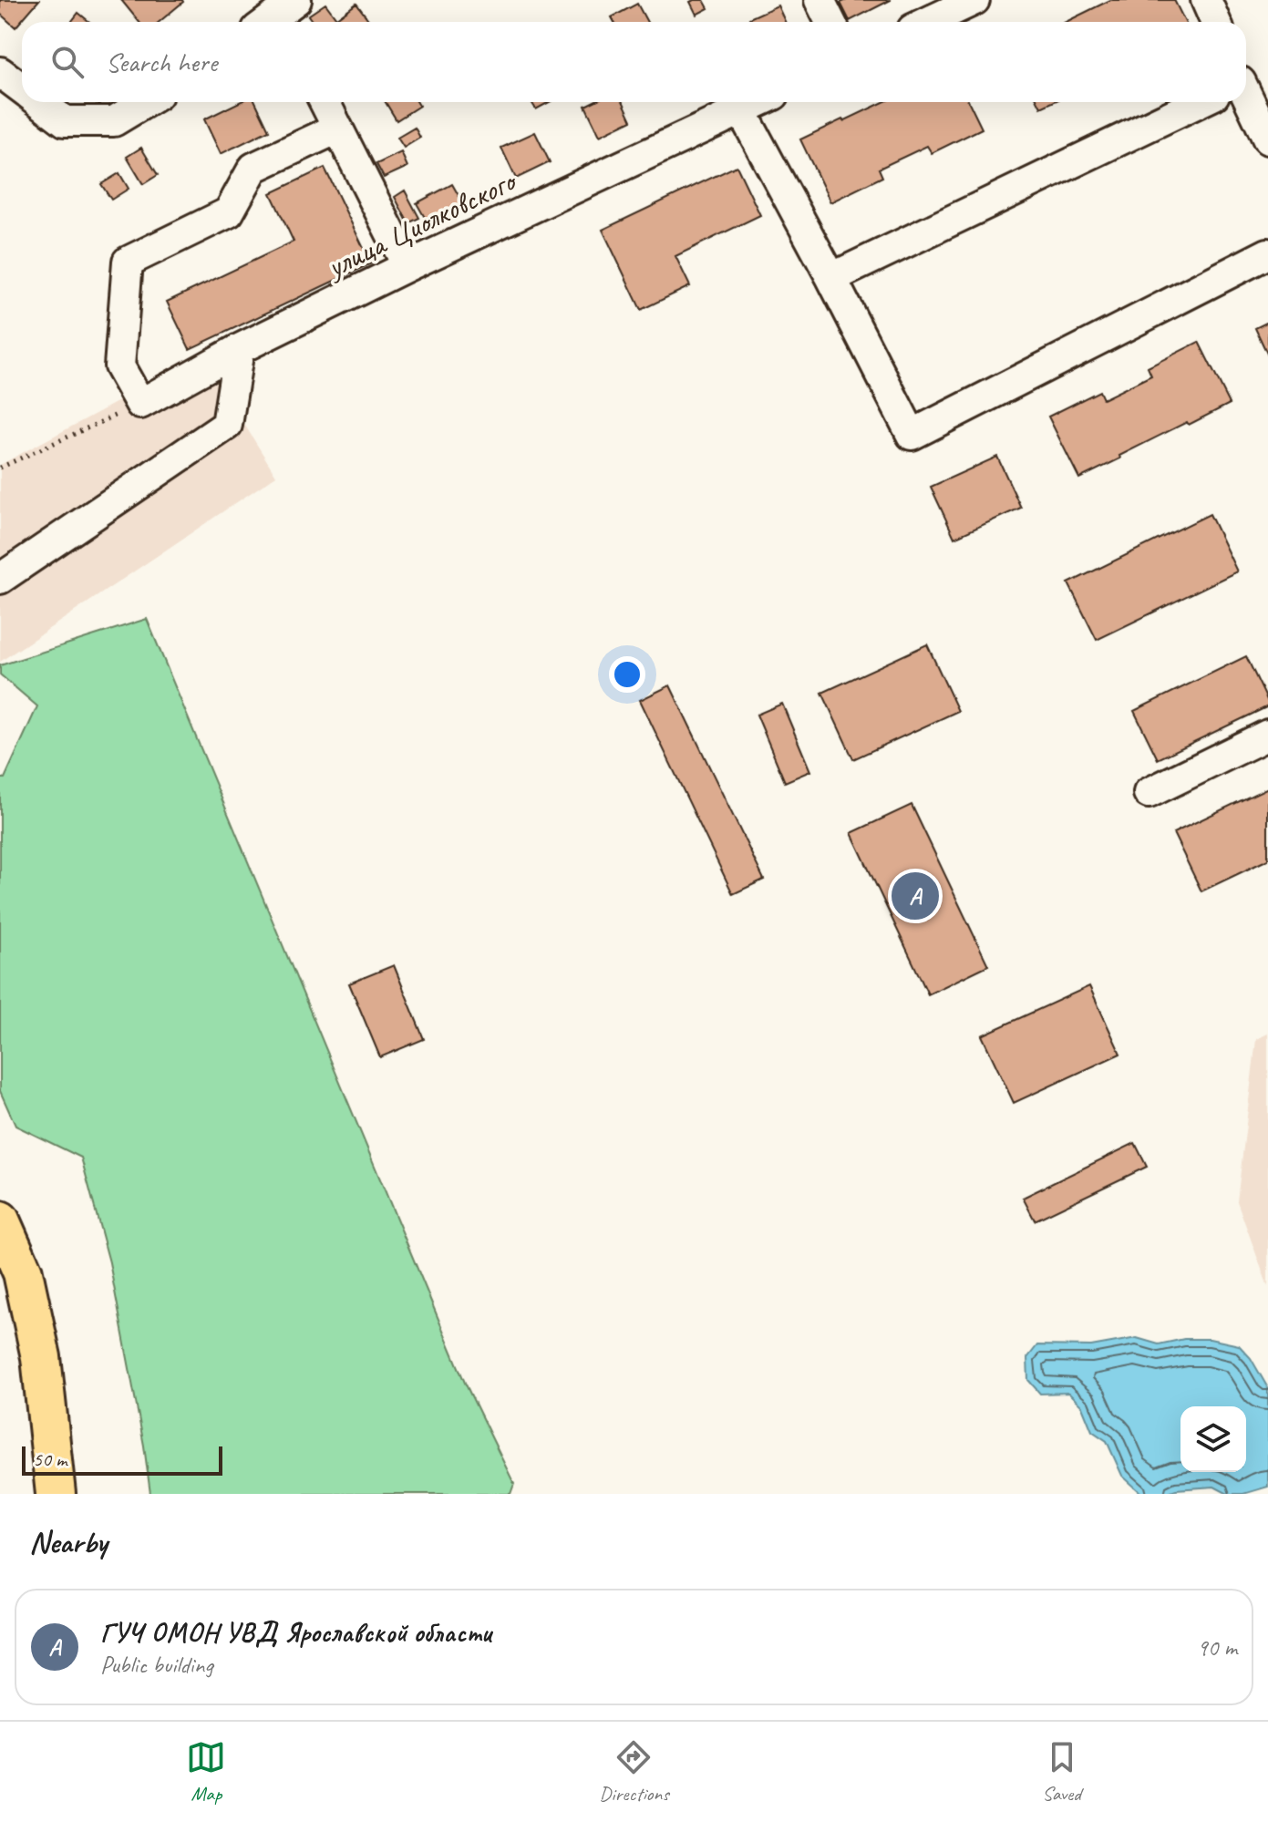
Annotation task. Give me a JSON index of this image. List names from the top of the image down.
{
  "streets": {
    "street": ["улица Циолковского"]
  },
  "scale_bar": "50 m",
  "page": {
    "search": "Search here",
    "pins": "A",
    "scale": "50 m",
    "heading": "Nearby",
    "list": [
      {
        "mark": "A",
        "name": "ГУЧ ОМОН УВД Ярославской области",
        "note": "Public building",
        "value": "90 m"
      }
    ],
    "nav": ["Map", "Directions", "Saved"]
  }
}
